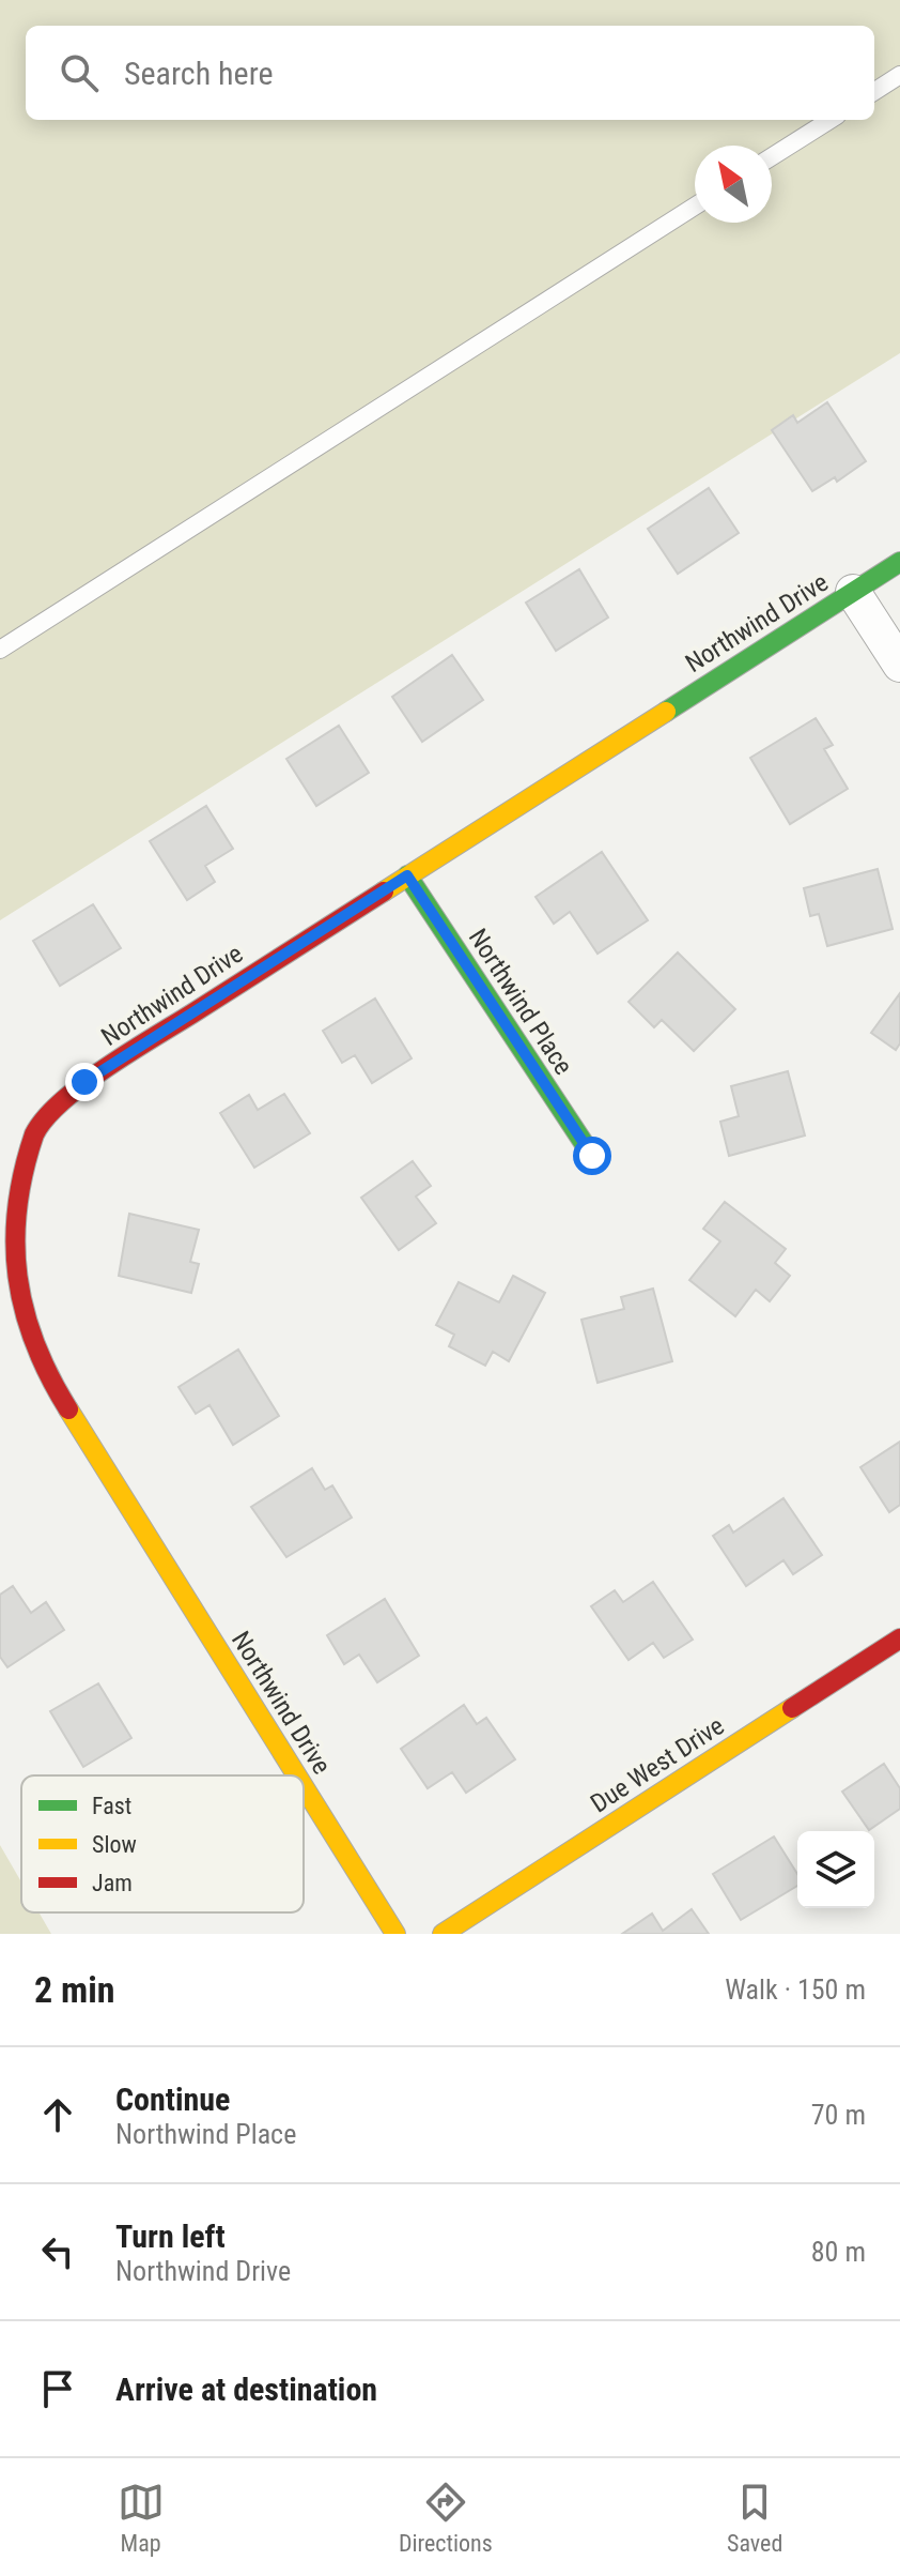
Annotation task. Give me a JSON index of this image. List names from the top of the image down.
{
  "streets": {
    "street": ["Northwind Drive", "Northwind Place", "Due West Drive"]
  },
  "crossings": [
    ["Northwind Drive", "Northwind Place"]
  ],
  "legend": ["Fast", "Slow", "Jam"],
  "north": "top left",
  "page": {
    "search": "Search here",
    "heading": ["2 min", "Walk · 150 m"],
    "list": [
      ["Continue", "Northwind Place", "70 m"],
      ["Turn left", "Northwind Drive", "80 m"],
      "Arrive at destination"
    ],
    "nav": ["Map", "Directions", "Saved"]
  }
}
